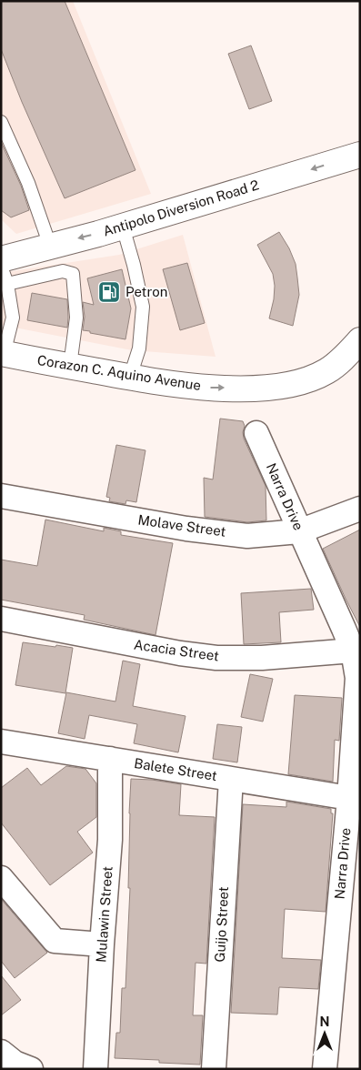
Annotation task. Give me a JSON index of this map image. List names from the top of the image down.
{
  "streets": {
    "main road": ["Antipolo Diversion Road 2", "Corazon C. Aquino Avenue"],
    "street": [
      "Narra Drive",
      "Molave Street",
      "Acacia Street",
      "Balete Street",
      "Mulawin Street",
      "Guijo Street"
    ]
  },
  "crossings": [
    ["Narra Drive", "Molave Street"],
    ["Narra Drive", "Acacia Street"],
    ["Narra Drive", "Balete Street"],
    ["Balete Street", "Mulawin Street"],
    ["Balete Street", "Guijo Street"]
  ],
  "one_way": ["Antipolo Diversion Road 2", "Corazon C. Aquino Avenue"],
  "places": {
    "fuel station": ["Petron"]
  },
  "north": "top"
}
